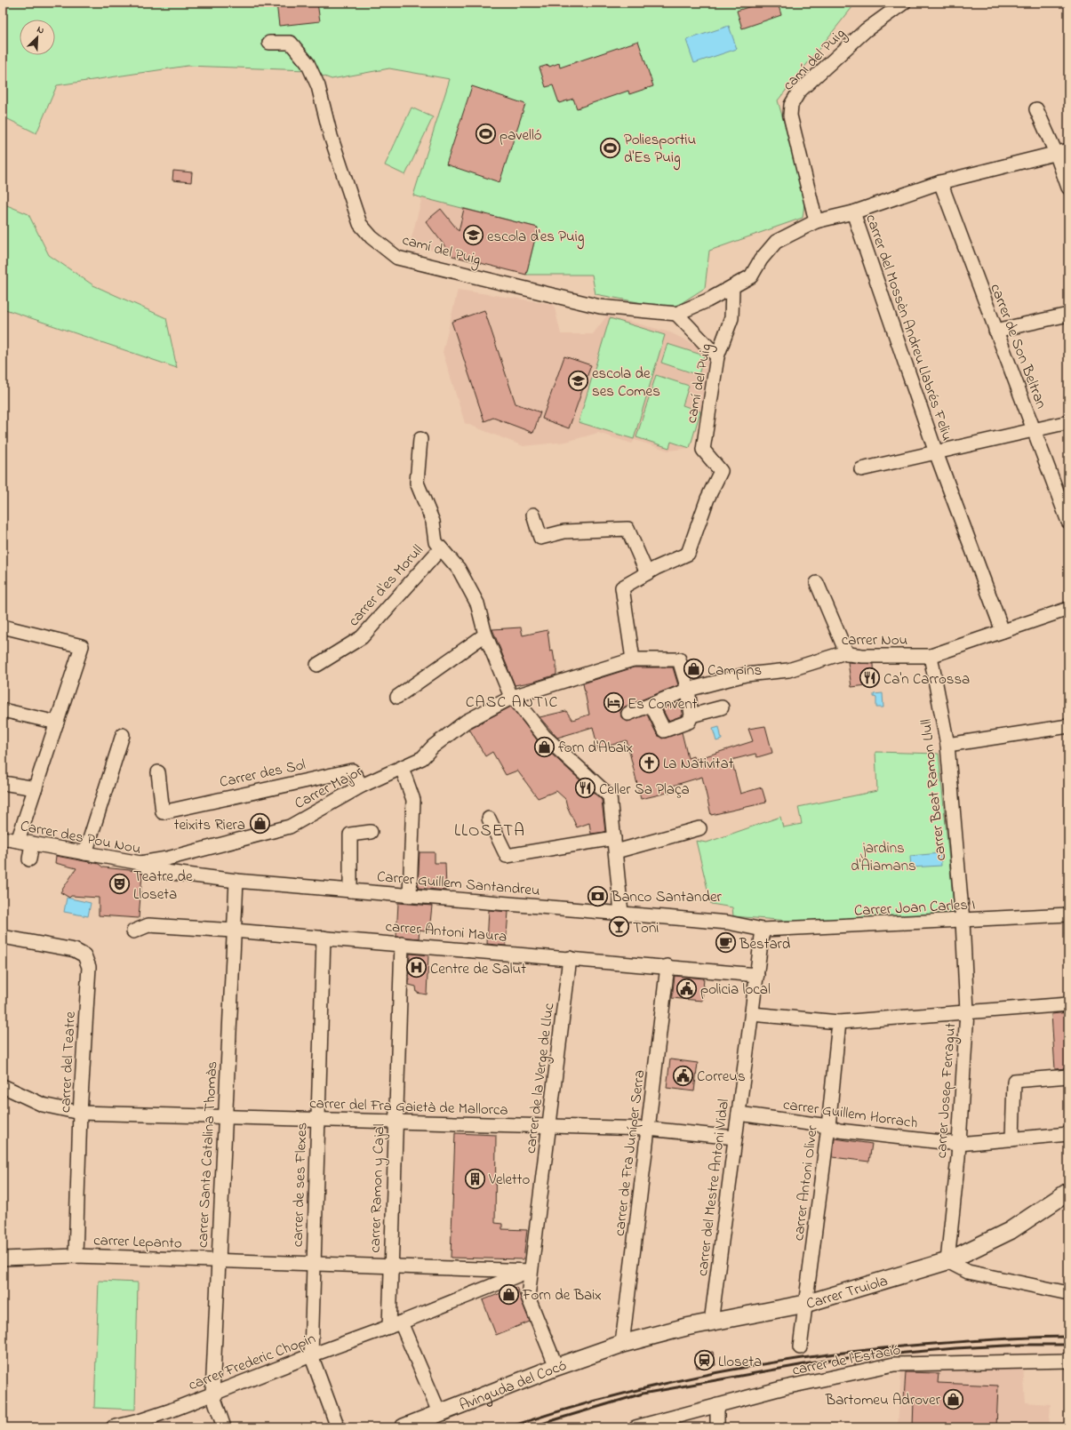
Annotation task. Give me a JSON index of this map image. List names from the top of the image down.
{
  "streets": {
    "main road": ["Carrer Truiola", "Avinguda del Cocó"],
    "street": [
      "camí del Puig",
      "carrer del Mossèn Andreu Llabrés Feliu",
      "carrer de Son Beltran",
      "carrer d'es Morull",
      "carrer Nou",
      "Carrer des Sol",
      "Carrer Major",
      "carrer Beat Ramon Llull",
      "Carrer des Pou Nou",
      "Carrer Guillem Santandreu",
      "Carrer Joan Carles I",
      "carrer Antoni Maura",
      "carrer del Teatre",
      "carrer de la Verge de Lluc",
      "carrer Josep Ferragut",
      "carrer del Fra Gaietà de Mallorca",
      "carrer Guillem Horrach",
      "carrer de Fra Juníper Serra",
      "carrer Santa Catalina Thomàs",
      "carrer Antoni Oliver",
      "carrer de ses Flexes",
      "carrer del Mestre Antoni Vidal",
      "carrer Ramon y Cajal",
      "carrer Lepanto",
      "carrer de l'Estació",
      "carrer Frederic Chopin"
    ]
  },
  "crossings": [
    ["camí del Puig", "carrer del Mossèn Andreu Llabrés Feliu"],
    ["camí del Puig", "carrer de Son Beltran"],
    ["carrer del Mossèn Andreu Llabrés Feliu", "carrer Nou"],
    ["carrer d'es Morull", "Carrer Major"],
    ["carrer d'es Morull", "Carrer Guillem Santandreu"],
    ["carrer Nou", "Carrer Major"],
    ["carrer Nou", "carrer Beat Ramon Llull"],
    ["Carrer des Sol", "Carrer Major"],
    ["Carrer Major", "Carrer des Pou Nou"],
    ["Carrer Major", "Carrer Guillem Santandreu"],
    ["carrer Beat Ramon Llull", "Carrer Joan Carles I"],
    ["carrer Beat Ramon Llull", "carrer Josep Ferragut"],
    ["Carrer des Pou Nou", "Carrer Guillem Santandreu"],
    ["Carrer Guillem Santandreu", "Carrer Joan Carles I"],
    ["Carrer Guillem Santandreu", "carrer Santa Catalina Thomàs"],
    ["Carrer Guillem Santandreu", "carrer del Mestre Antoni Vidal"],
    ["Carrer Joan Carles I", "carrer Josep Ferragut"],
    ["Carrer Joan Carles I", "carrer del Mestre Antoni Vidal"],
    ["carrer Antoni Maura", "carrer de la Verge de Lluc"],
    ["carrer Antoni Maura", "carrer de Fra Juníper Serra"],
    ["carrer Antoni Maura", "carrer Santa Catalina Thomàs"],
    ["carrer Antoni Maura", "carrer de ses Flexes"],
    ["carrer Antoni Maura", "carrer del Mestre Antoni Vidal"],
    ["carrer Antoni Maura", "carrer Ramon y Cajal"],
    ["carrer del Teatre", "carrer del Fra Gaietà de Mallorca"],
    ["carrer del Teatre", "carrer Lepanto"],
    ["carrer de la Verge de Lluc", "carrer del Fra Gaietà de Mallorca"],
    ["carrer de la Verge de Lluc", "carrer Lepanto"],
    ["carrer de la Verge de Lluc", "carrer Frederic Chopin"],
    ["carrer de la Verge de Lluc", "Avinguda del Cocó"],
    ["carrer Josep Ferragut", "carrer Guillem Horrach"],
    ["carrer Josep Ferragut", "Carrer Truiola"],
    ["carrer del Fra Gaietà de Mallorca", "carrer de Fra Juníper Serra"],
    ["carrer del Fra Gaietà de Mallorca", "carrer Santa Catalina Thomàs"],
    ["carrer del Fra Gaietà de Mallorca", "carrer de ses Flexes"],
    ["carrer del Fra Gaietà de Mallorca", "carrer del Mestre Antoni Vidal"],
    ["carrer del Fra Gaietà de Mallorca", "carrer Ramon y Cajal"],
    ["carrer Guillem Horrach", "carrer Antoni Oliver"],
    ["carrer Guillem Horrach", "carrer del Mestre Antoni Vidal"],
    ["carrer de Fra Juníper Serra", "Carrer Truiola"],
    ["carrer de Fra Juníper Serra", "Avinguda del Cocó"],
    ["carrer Santa Catalina Thomàs", "carrer Lepanto"],
    ["carrer Santa Catalina Thomàs", "carrer Frederic Chopin"],
    ["carrer Antoni Oliver", "Carrer Truiola"],
    ["carrer de ses Flexes", "carrer Lepanto"],
    ["carrer de ses Flexes", "carrer Frederic Chopin"],
    ["carrer del Mestre Antoni Vidal", "Carrer Truiola"],
    ["carrer Ramon y Cajal", "carrer Lepanto"],
    ["carrer Ramon y Cajal", "carrer Frederic Chopin"],
    ["carrer Ramon y Cajal", "Avinguda del Cocó"],
    ["carrer Lepanto", "carrer Frederic Chopin"],
    ["Carrer Truiola", "Avinguda del Cocó"]
  ],
  "districts": ["CASC ANTIC", "LLOSETA"],
  "parks": ["jardins d'Aiamans"],
  "places": {
    "sports": ["pavelló", "Poliesportiu d'Es Puig"],
    "school or university": ["escola d'es Puig", "escola de ses Comes"],
    "shop": [
      "Campins",
      "forn d'Abaix",
      "teixits Riera",
      "Forn de Baix",
      "Bartomeu Adrover"
    ],
    "restaurant": ["Ca'n Carrossa", "Celler Sa Plaça"],
    "hotel": ["Es Convent"],
    "church": ["La Nativitat"],
    "theatre": ["Teatre de Lloseta"],
    "bank": ["Banco Santander"],
    "bar": ["Toni"],
    "cafe": ["Bestard"],
    "hospital": ["Centre de Salut"],
    "public building": ["policia local", "Correus"],
    "building": ["Veletto"],
    "station": ["Lloseta"]
  },
  "north": "top right"
}
